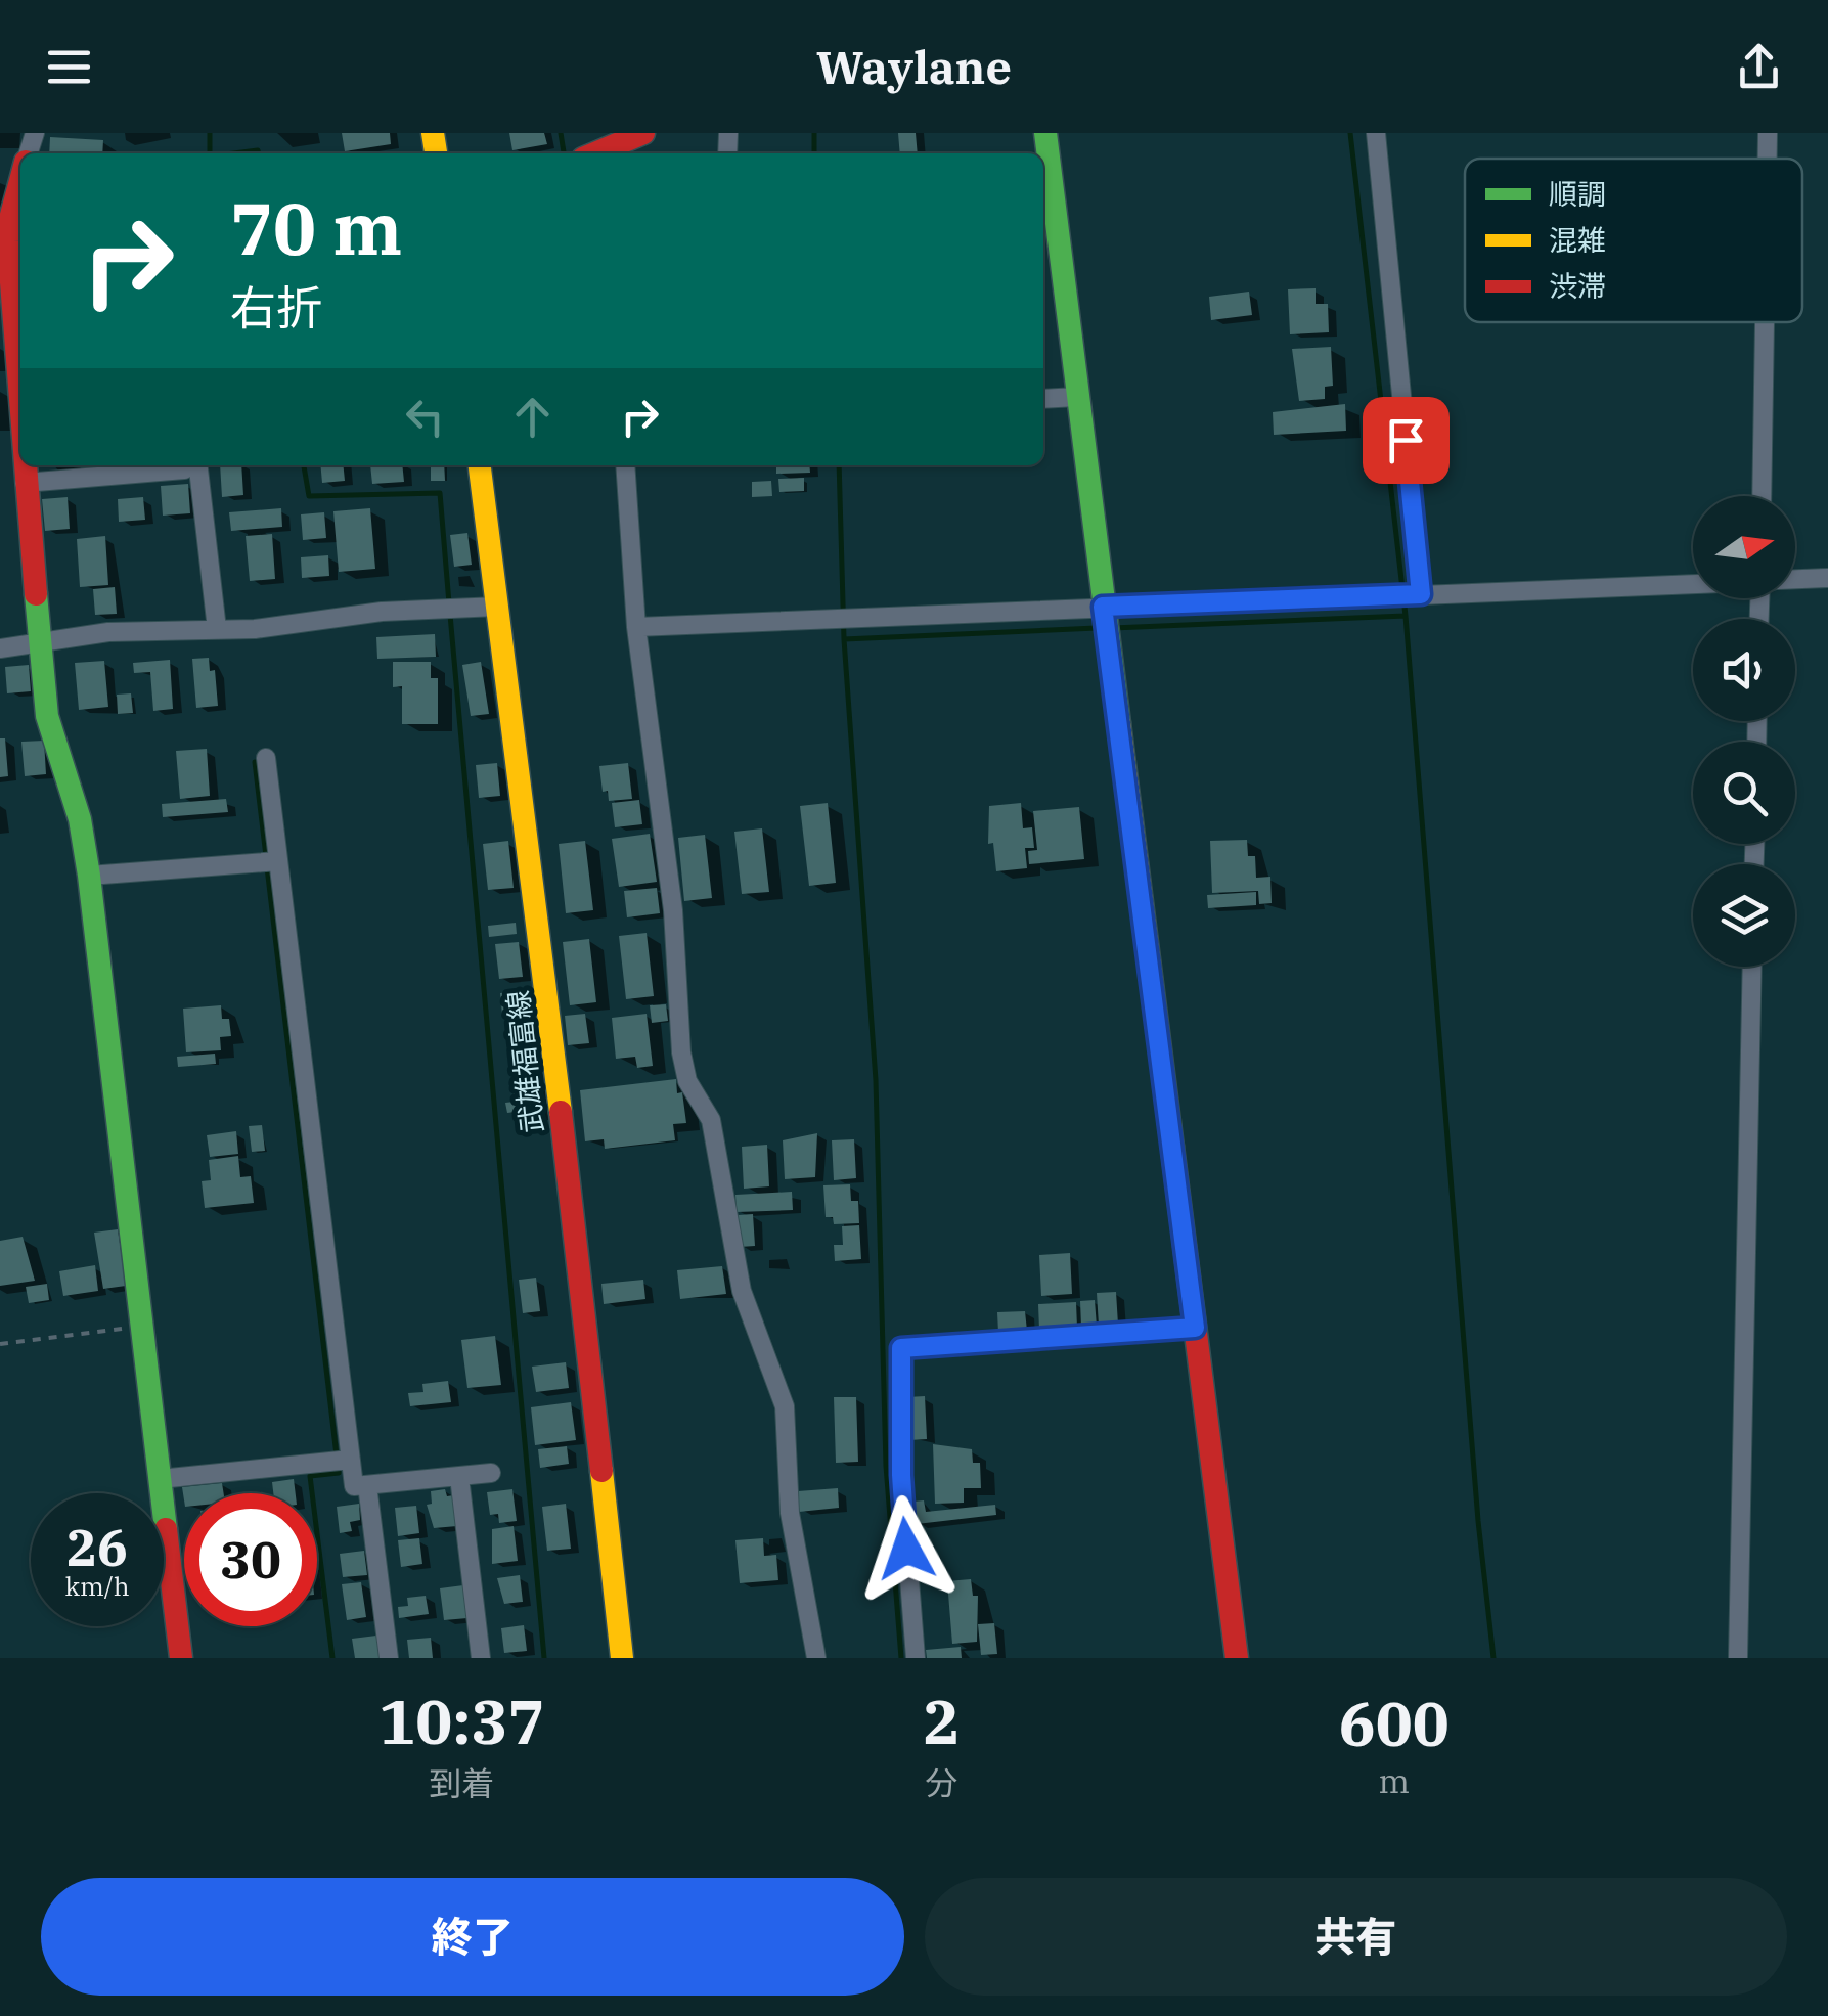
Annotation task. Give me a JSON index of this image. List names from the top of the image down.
{
  "streets": {
    "main road": ["武雄福富線"]
  },
  "legend": ["順調", "混雑", "渋滞"],
  "north": "right",
  "page": {
    "header": "Waylane",
    "turn": ["70 m", "右折"],
    "speed": "26 km/h",
    "limit": "30",
    "eta": [
      "10:37",
      "到着",
      "2",
      "分",
      "600",
      "m"
    ],
    "buttons": ["終了", "共有"]
  }
}
